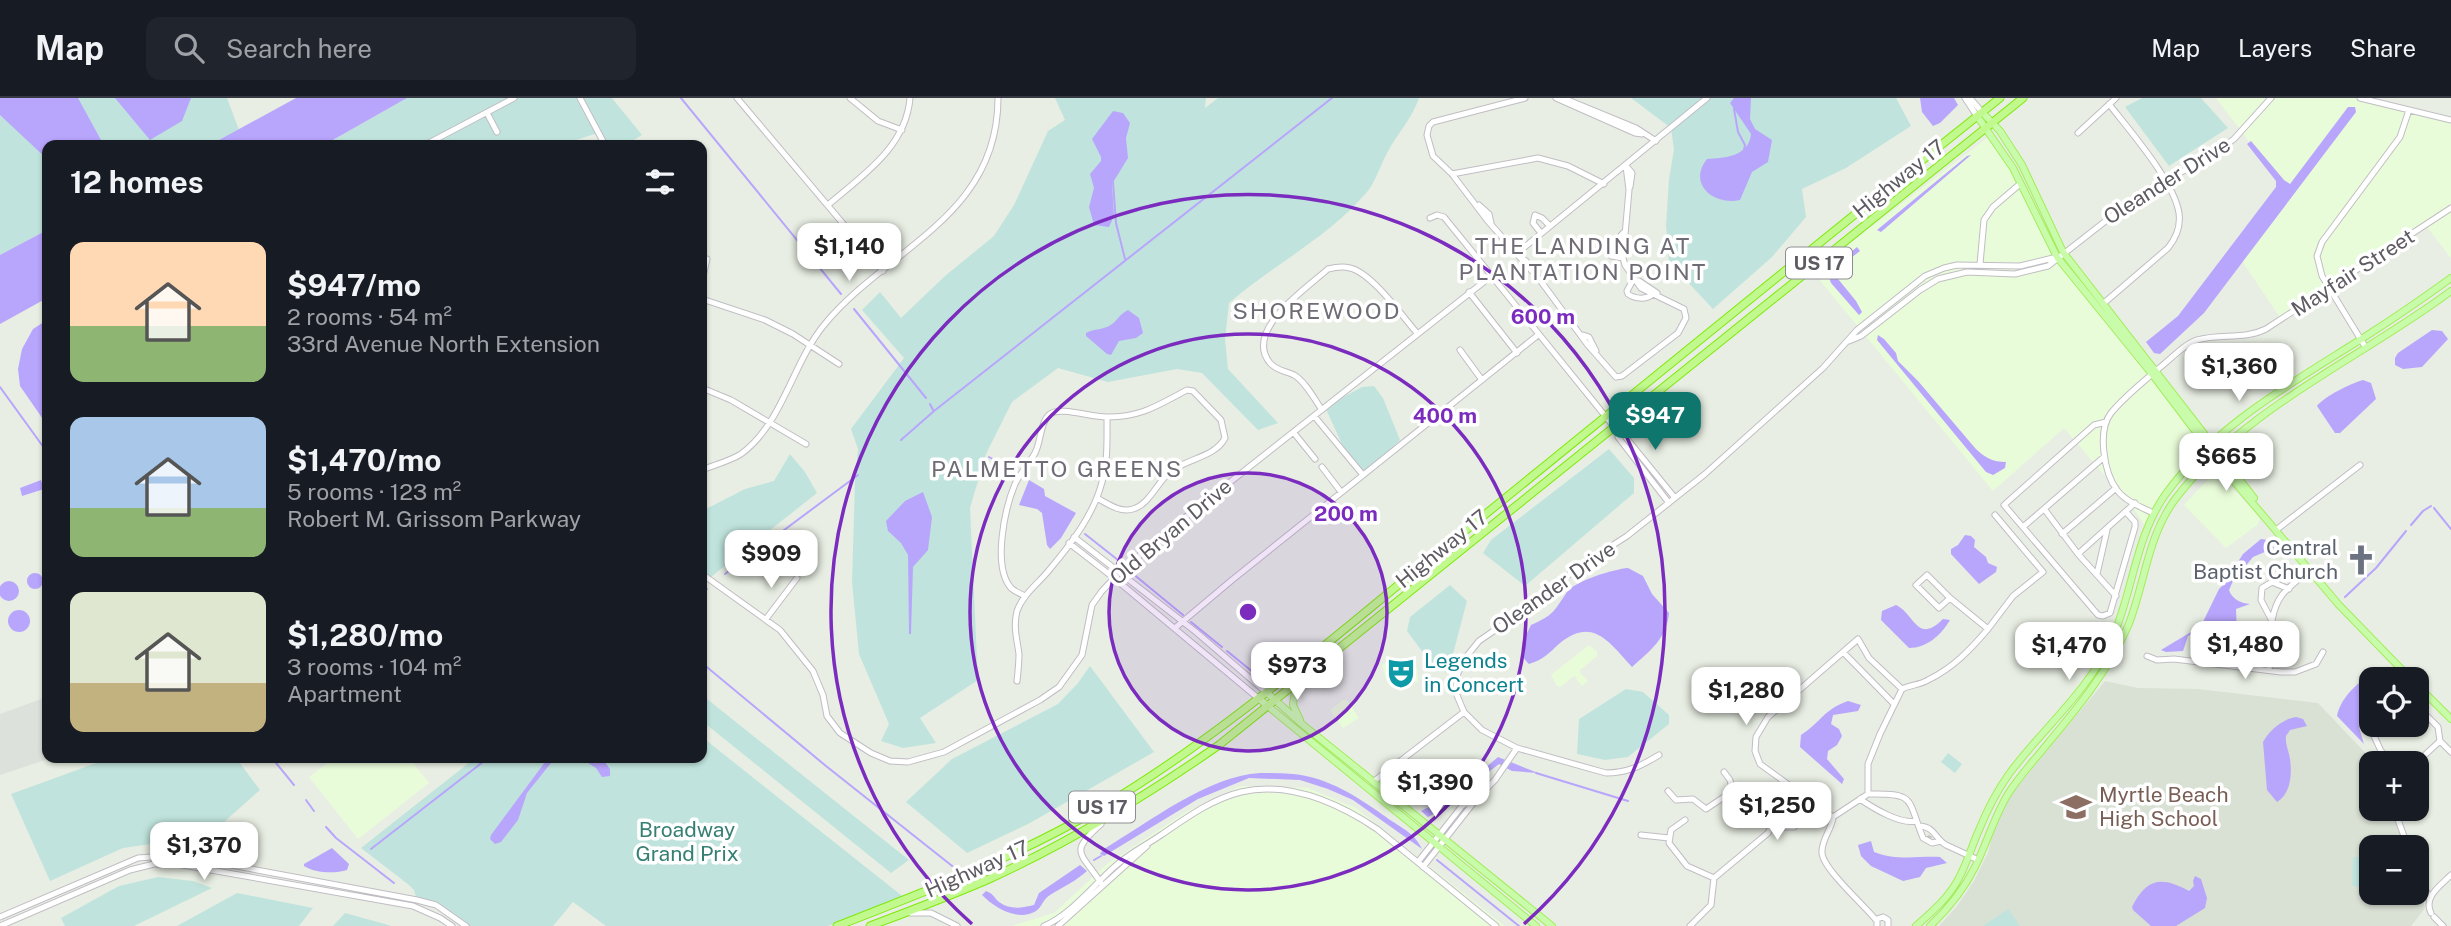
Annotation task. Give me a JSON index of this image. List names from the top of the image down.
{
  "streets": {
    "highway": ["Highway 17", "US 17"],
    "street": ["Oleander Drive", "Mayfair Street", "Old Bryan Drive"]
  },
  "districts": ["THE LANDING AT PLANTATION POINT", "SHOREWOOD", "PALMETTO GREENS"],
  "parks": ["Broadway Grand Prix"],
  "places": {
    "church": ["Central Baptist Church"],
    "theatre": ["Legends in Concert"],
    "school or university": ["Myrtle Beach High School"]
  },
  "page": {
    "header": "Map",
    "search": "Search here",
    "nav": ["Map", "Layers", "Share"],
    "heading": "12 homes",
    "price": [
      "$1,140",
      "$1,360",
      "$947",
      "$665",
      "$909",
      "$1,480",
      "$1,470",
      "$973",
      "$1,280",
      "$1,390",
      "$1,250",
      "$1,370"
    ],
    "list": [
      {
        "name": "$947/mo",
        "note": "2 rooms · 54 m² · 33rd Avenue North Extension"
      },
      {
        "name": "$1,470/mo",
        "note": "5 rooms · 123 m² · Robert M. Grissom Parkway"
      },
      {
        "name": "$1,280/mo",
        "note": "3 rooms · 104 m² · Apartment"
      }
    ],
    "map_buttons": ["+", "−"]
  },
  "rings": ["600 m", "400 m", "200 m"]
}
